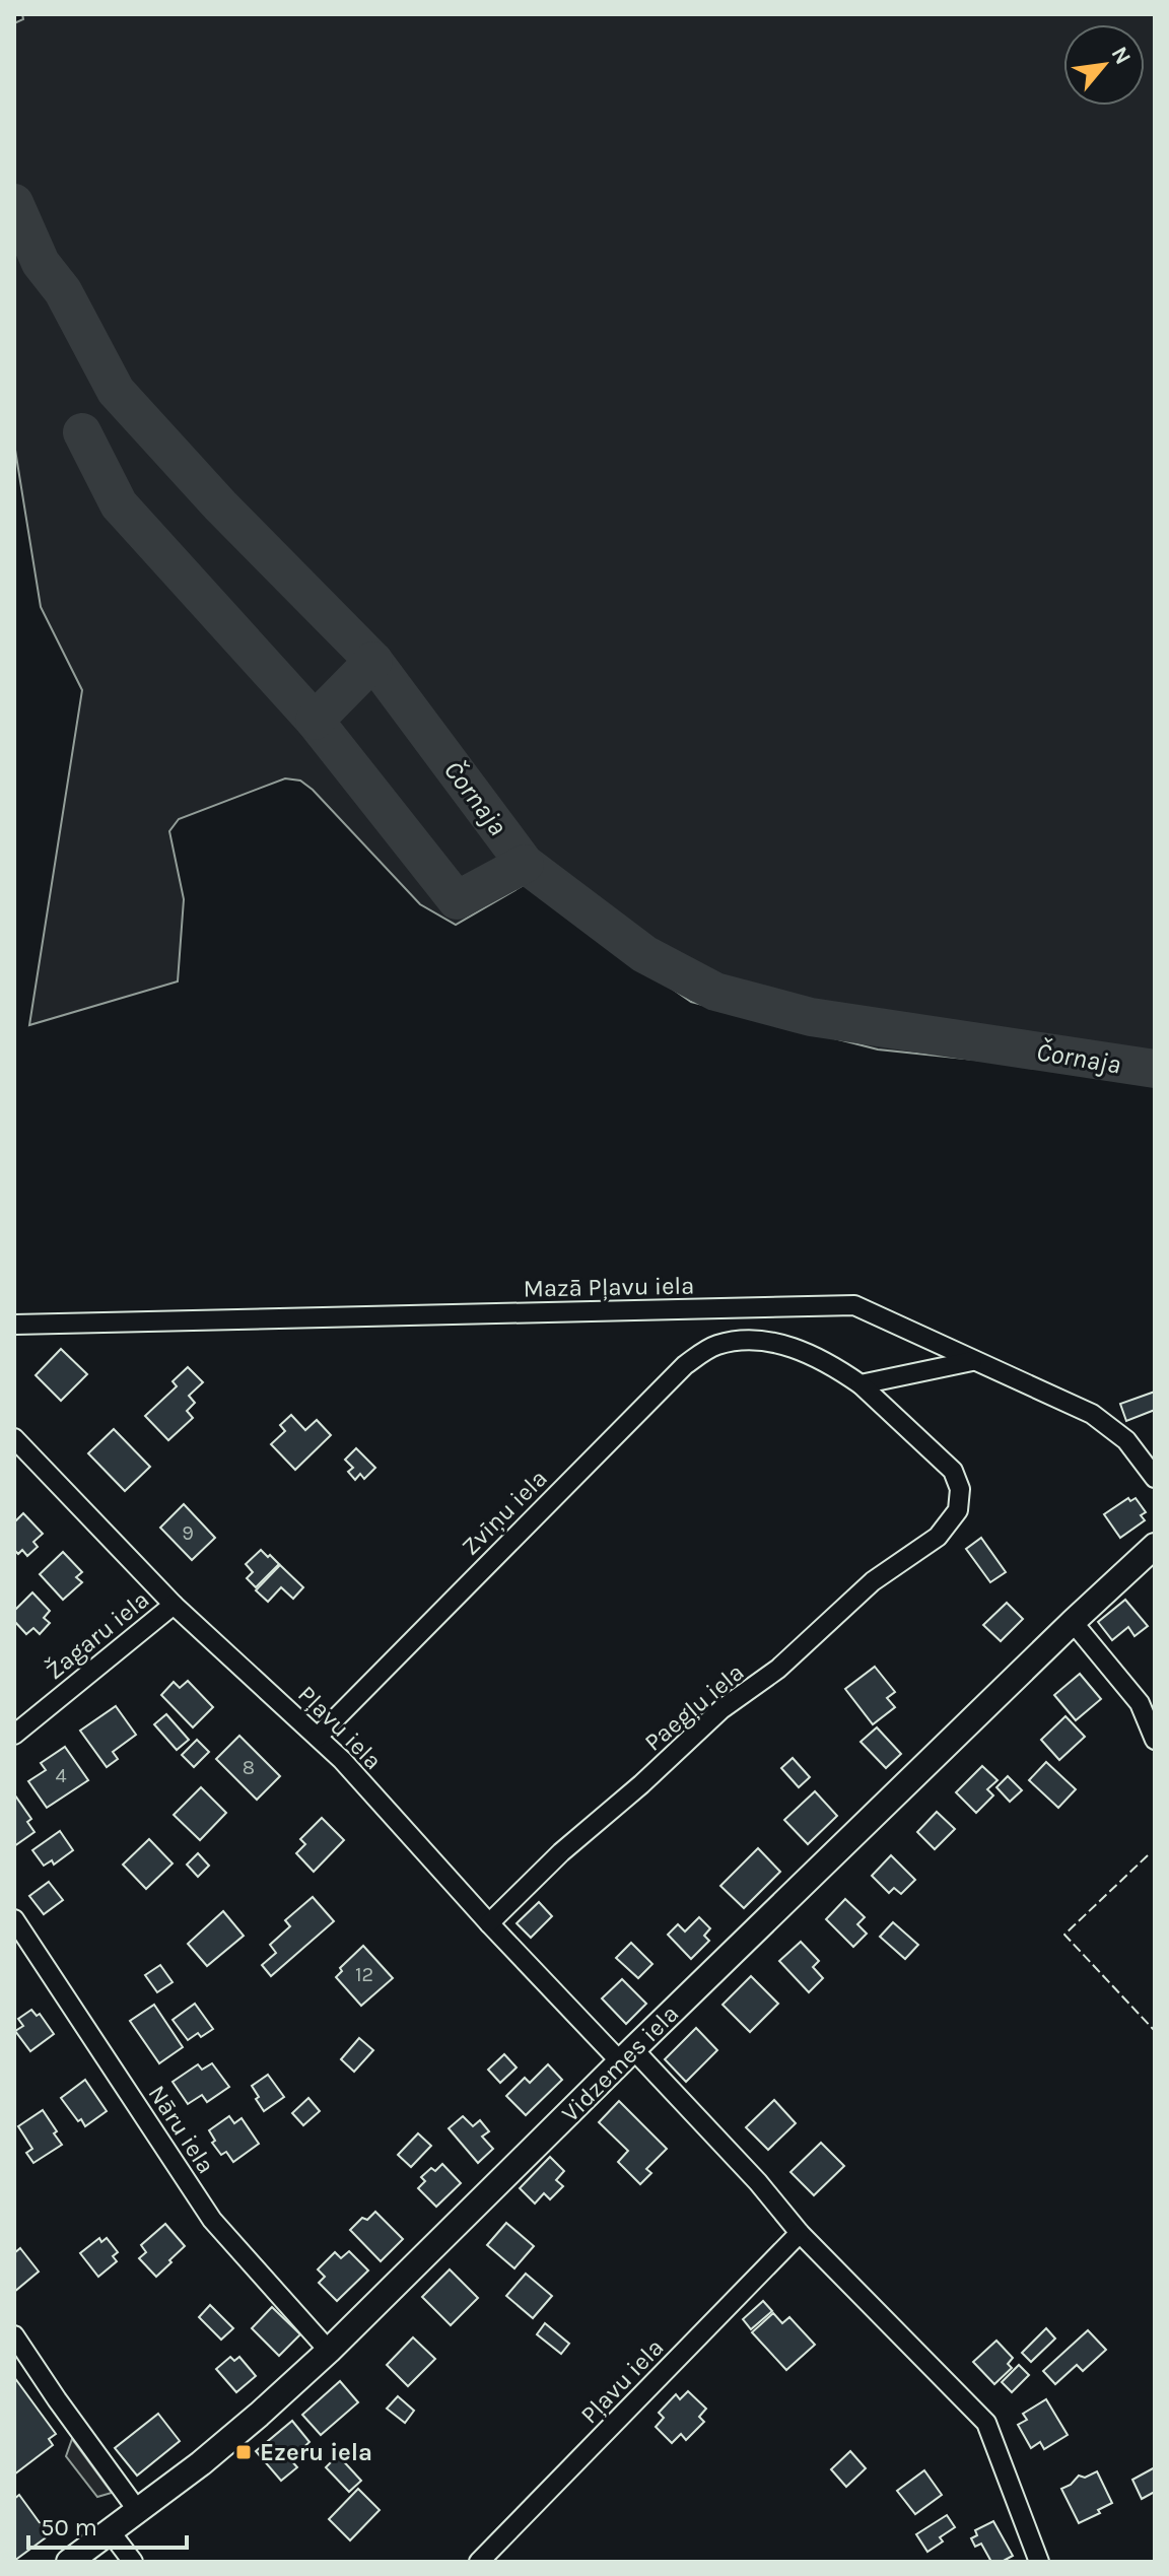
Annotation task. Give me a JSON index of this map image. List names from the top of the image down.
{
  "streets": {
    "street": [
      "Mazā Pļavu iela",
      "Zvīņu iela",
      "Žagaru iela",
      "Paegļu iela",
      "Pļavu iela",
      "Vidzemes iela",
      "Nāru iela"
    ]
  },
  "crossings": [
    ["Zvīņu iela", "Paegļu iela"],
    ["Zvīņu iela", "Pļavu iela"],
    ["Žagaru iela", "Pļavu iela"],
    ["Paegļu iela", "Pļavu iela"],
    ["Pļavu iela", "Vidzemes iela"],
    ["Vidzemes iela", "Nāru iela"]
  ],
  "water": ["Čornaja"],
  "places": {
    "transit": ["Ezeru iela"]
  },
  "house_numbers": [
    "9",
    "8",
    "4",
    "12"
  ],
  "scale_bar": "50 m",
  "north": "top right"
}
